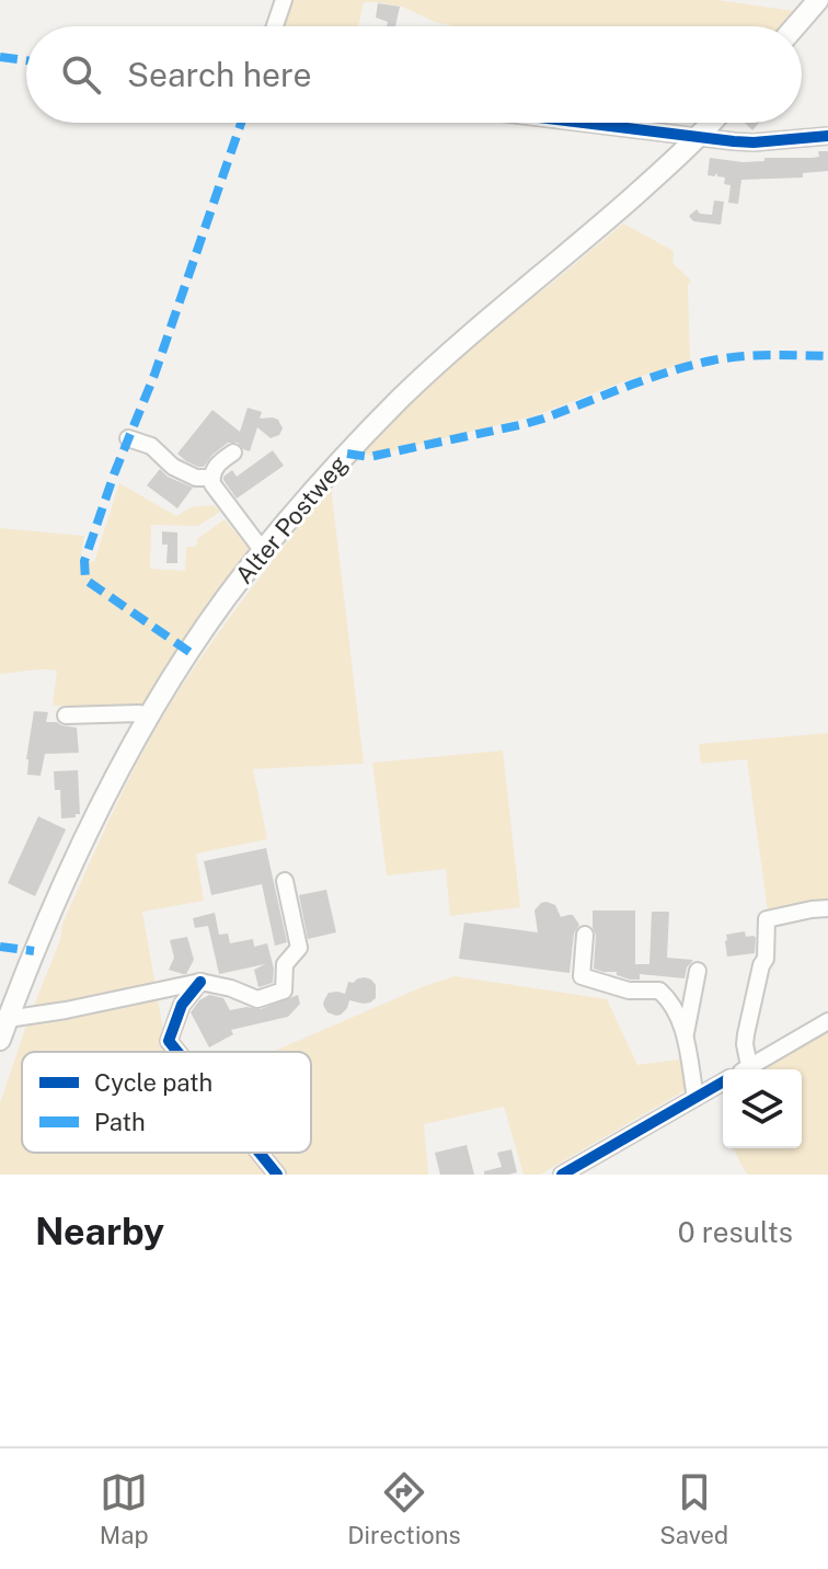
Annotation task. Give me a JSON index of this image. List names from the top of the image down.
{
  "streets": {
    "main road": ["Alter Postweg"]
  },
  "legend": ["Cycle path", "Path"],
  "page": {
    "search": "Search here",
    "heading": ["Nearby", "0 results"],
    "nav": ["Map", "Directions", "Saved"]
  }
}
